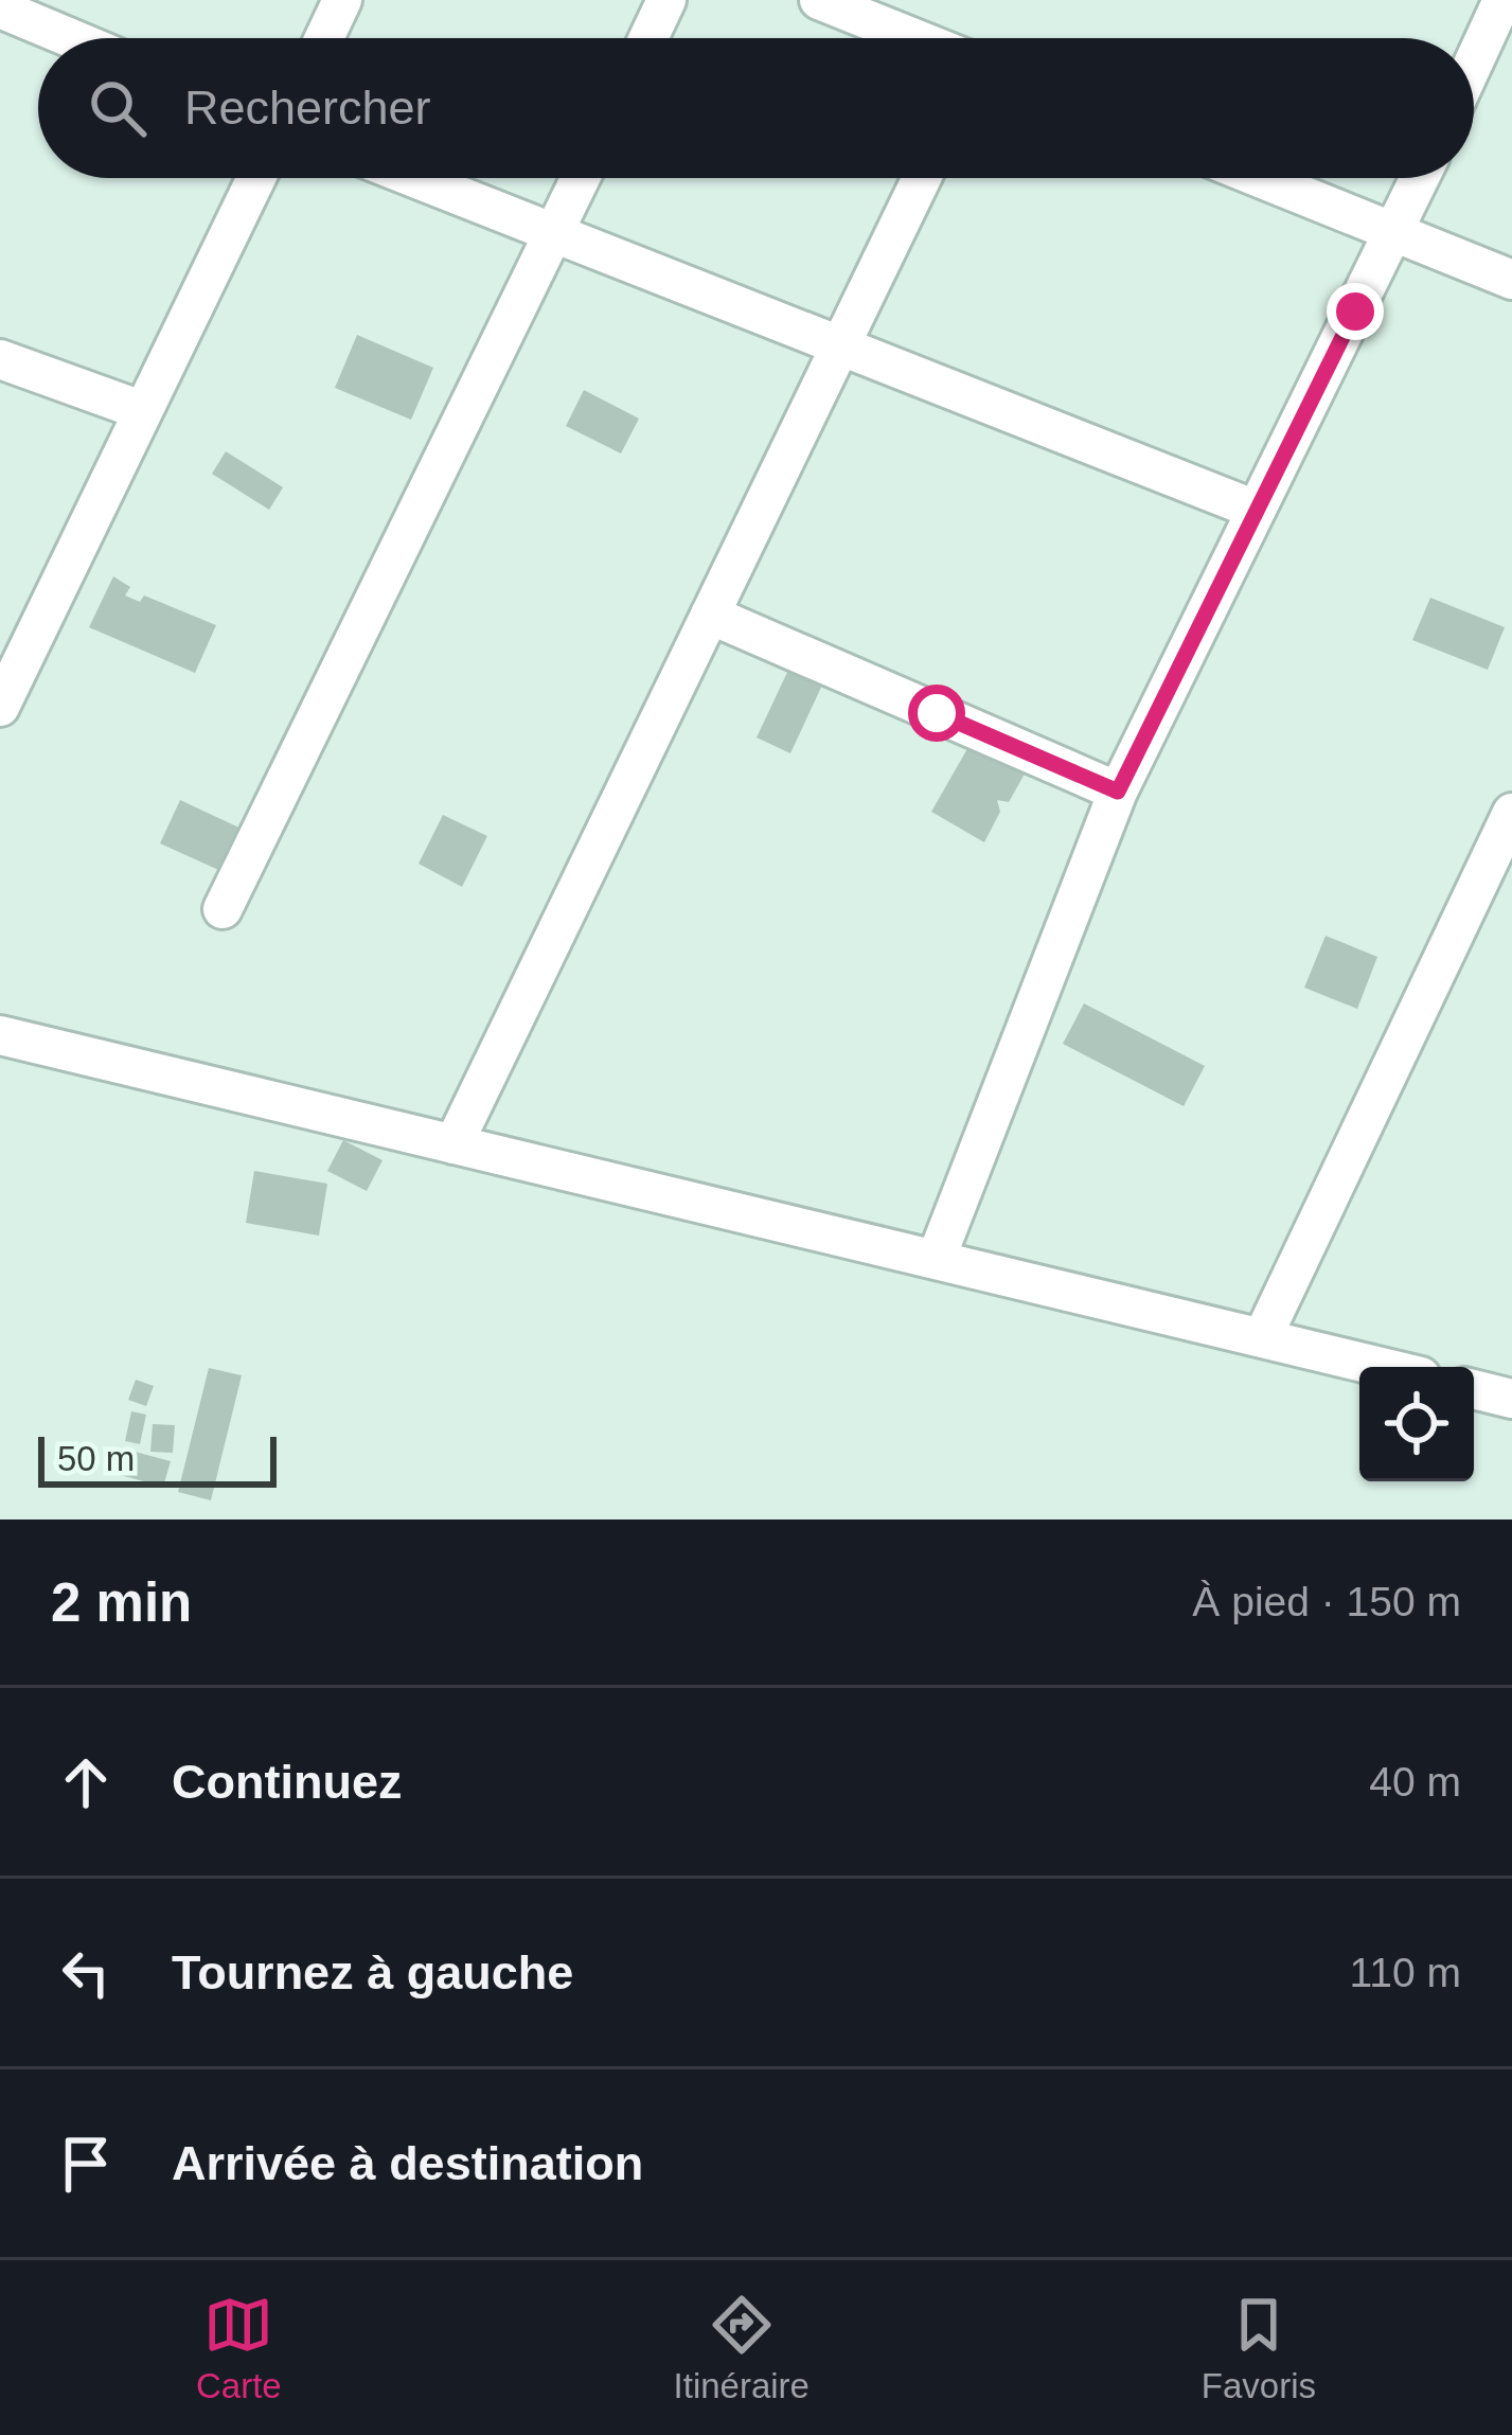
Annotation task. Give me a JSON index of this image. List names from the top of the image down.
{
  "scale_bar": "50 m",
  "page": {
    "search": "Rechercher",
    "scale": "50 m",
    "heading": ["2 min", "À pied · 150 m"],
    "list": [
      ["Continuez", "40 m"],
      ["Tournez à gauche", "110 m"],
      "Arrivée à destination"
    ],
    "nav": ["Carte", "Itinéraire", "Favoris"]
  }
}
